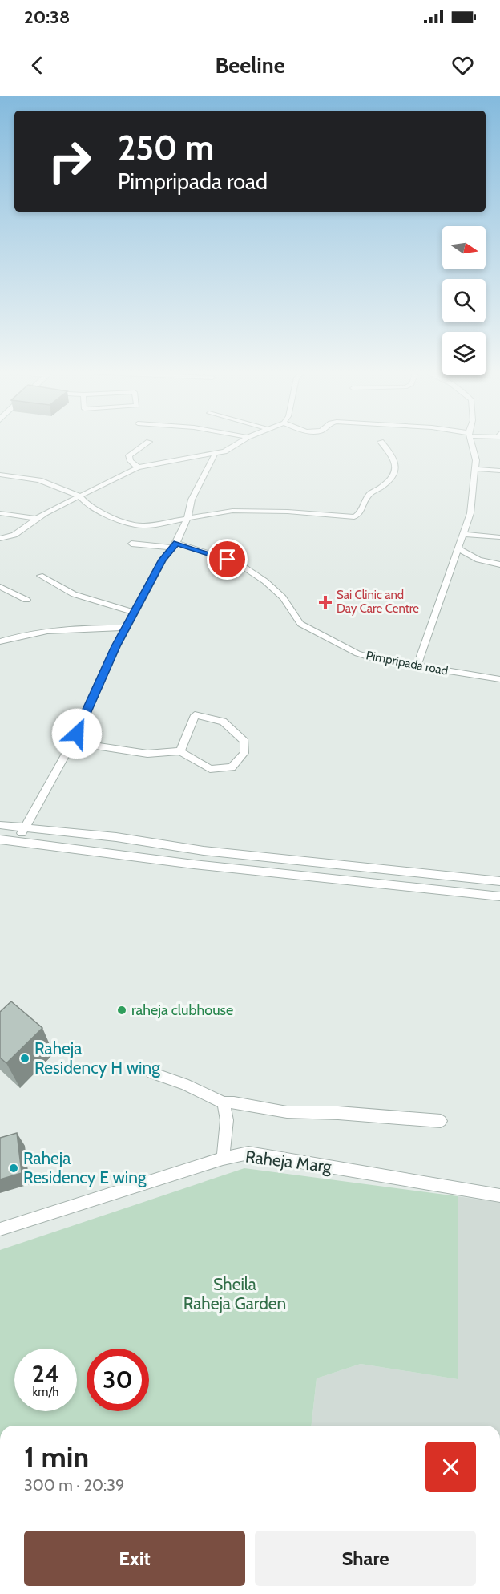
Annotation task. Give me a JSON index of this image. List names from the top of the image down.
{
  "streets": {
    "street": ["Pimpripada road", "Raheja Marg"]
  },
  "parks": ["Sheila Raheja Garden"],
  "places": {
    "health": ["Sai Clinic and Day Care Centre"],
    "other": ["raheja clubhouse", "Raheja Residency H wing", "Raheja Residency E wing"]
  },
  "north": "right",
  "page": {
    "status": "20:38",
    "header": "Beeline",
    "turn": ["250 m", "Pimpripada road"],
    "speed": "24 km/h",
    "limit": "30",
    "heading": ["1 min", "300 m · 20:39"],
    "buttons": ["Exit", "Share"]
  }
}
